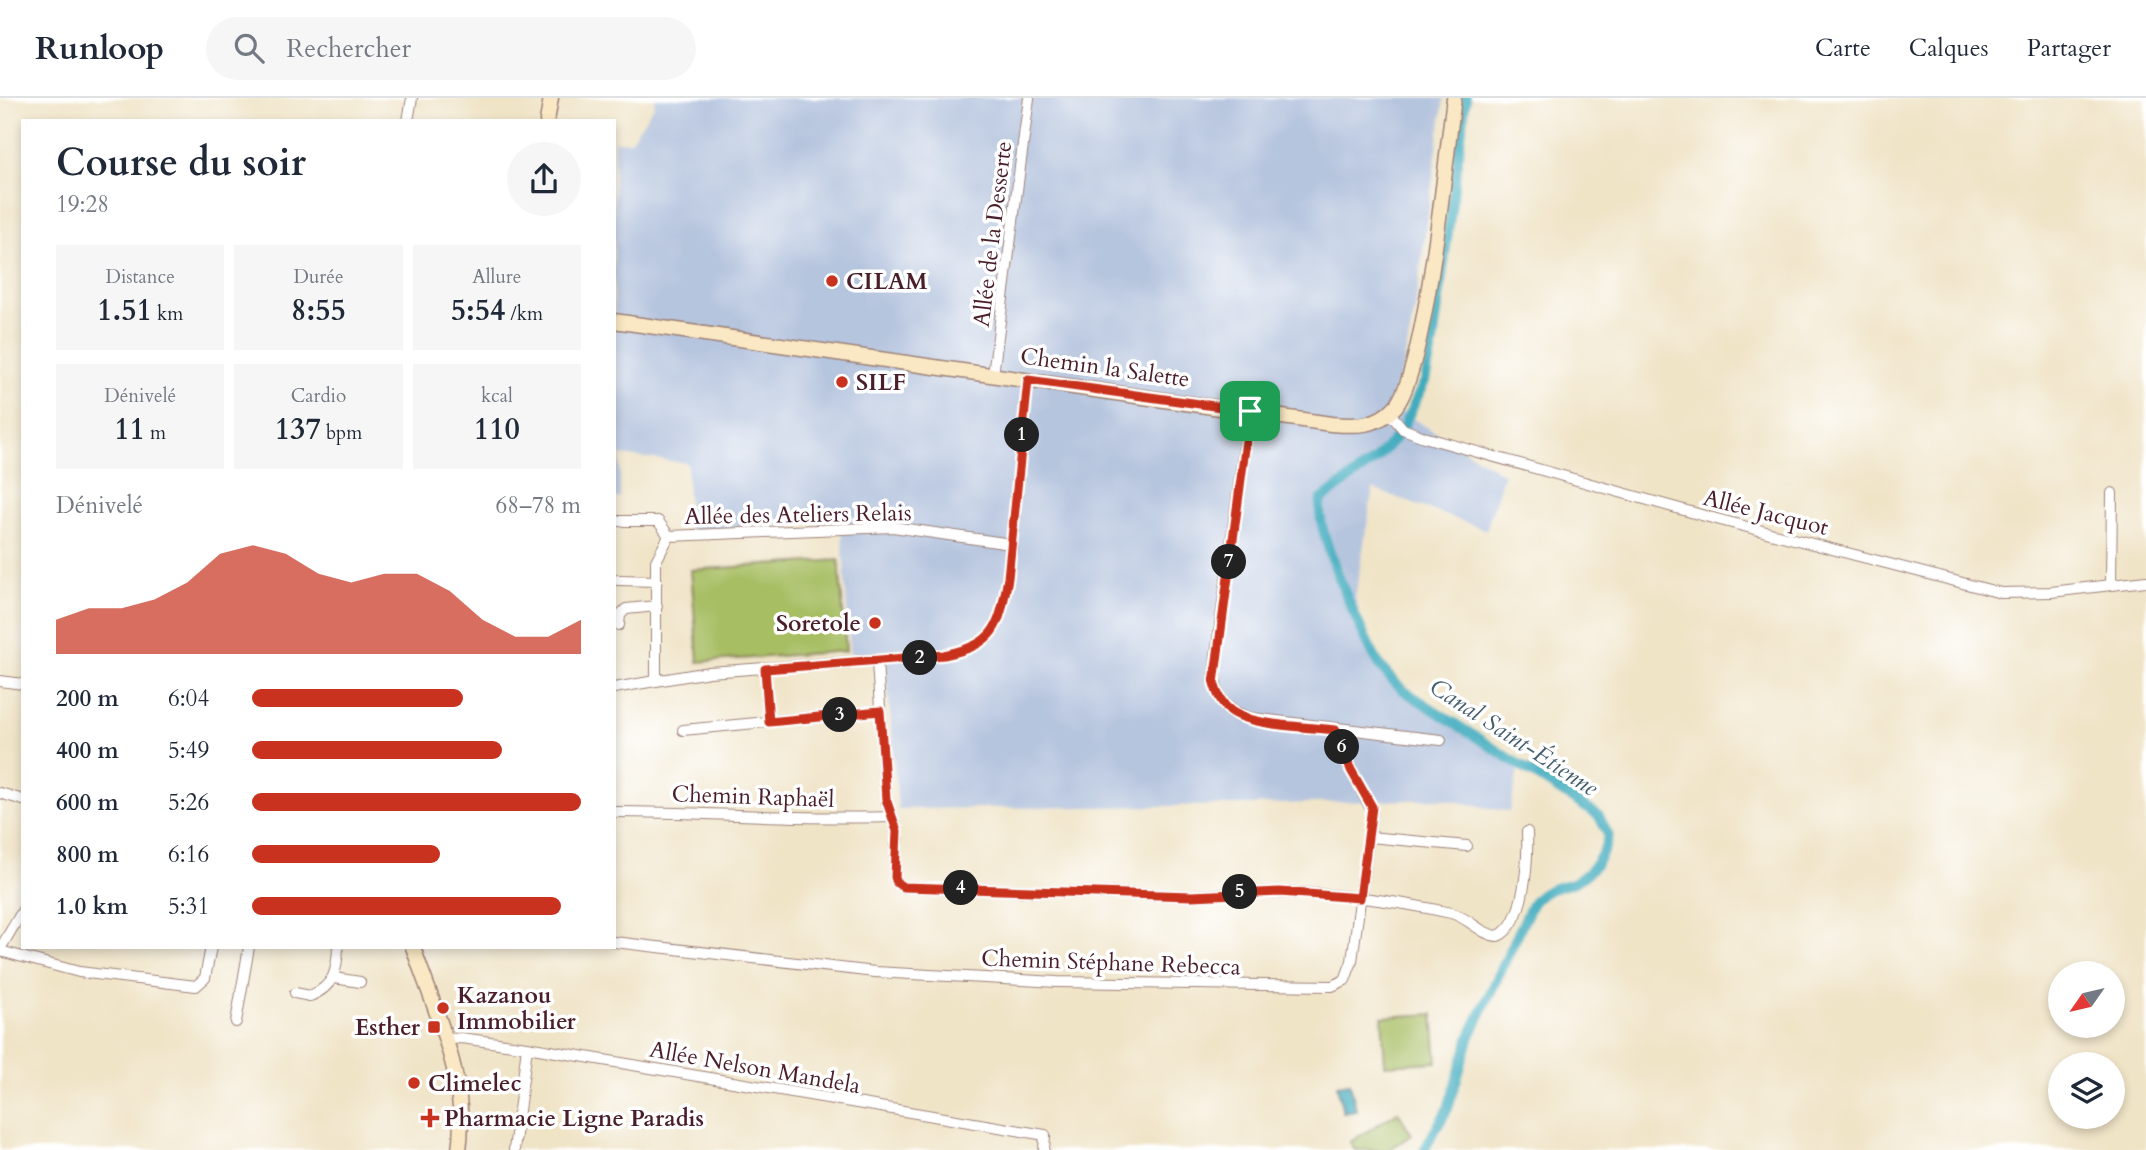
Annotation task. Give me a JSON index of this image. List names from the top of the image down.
{
  "streets": {
    "street": [
      "Allée de la Desserte",
      "Chemin la Salette",
      "Allée Jacquot",
      "Allée des Ateliers Relais",
      "Chemin Raphaël",
      "Chemin Stéphane Rebecca",
      "Allée Nelson Mandela"
    ]
  },
  "crossings": [
    ["Allée de la Desserte", "Chemin la Salette"],
    ["Chemin la Salette", "Allée Jacquot"]
  ],
  "water": ["Canal Saint-Étienne"],
  "places": {
    "other": [
      "CILAM",
      "SILF",
      "Soretole",
      "Kazanou Immobilier",
      "Climelec"
    ],
    "transit": ["Esther"],
    "health": ["Pharmacie Ligne Paradis"]
  },
  "north": "bottom left",
  "page": {
    "header": "Runloop",
    "search": "Rechercher",
    "nav": ["Carte", "Calques", "Partager"],
    "heading": ["Course du soir", "19:28"],
    "stats": [
      ["Distance", "1.51 km"],
      ["Durée", "8:55"],
      ["Allure", "5:54 /km"],
      ["Dénivelé", "11 m"],
      ["Cardio", "137 bpm"],
      ["kcal", "110"]
    ],
    "pins": [
      "1",
      "7",
      "2",
      "3",
      "6",
      "4",
      "5"
    ],
    "chart": ["Dénivelé", "68–78 m"],
    "list": [
      {
        "name": "200 m",
        "note": "6:04"
      },
      {
        "name": "400 m",
        "note": "5:49"
      },
      {
        "name": "600 m",
        "note": "5:26"
      },
      {
        "name": "800 m",
        "note": "6:16"
      },
      {
        "name": "1.0 km",
        "note": "5:31"
      }
    ]
  }
}
